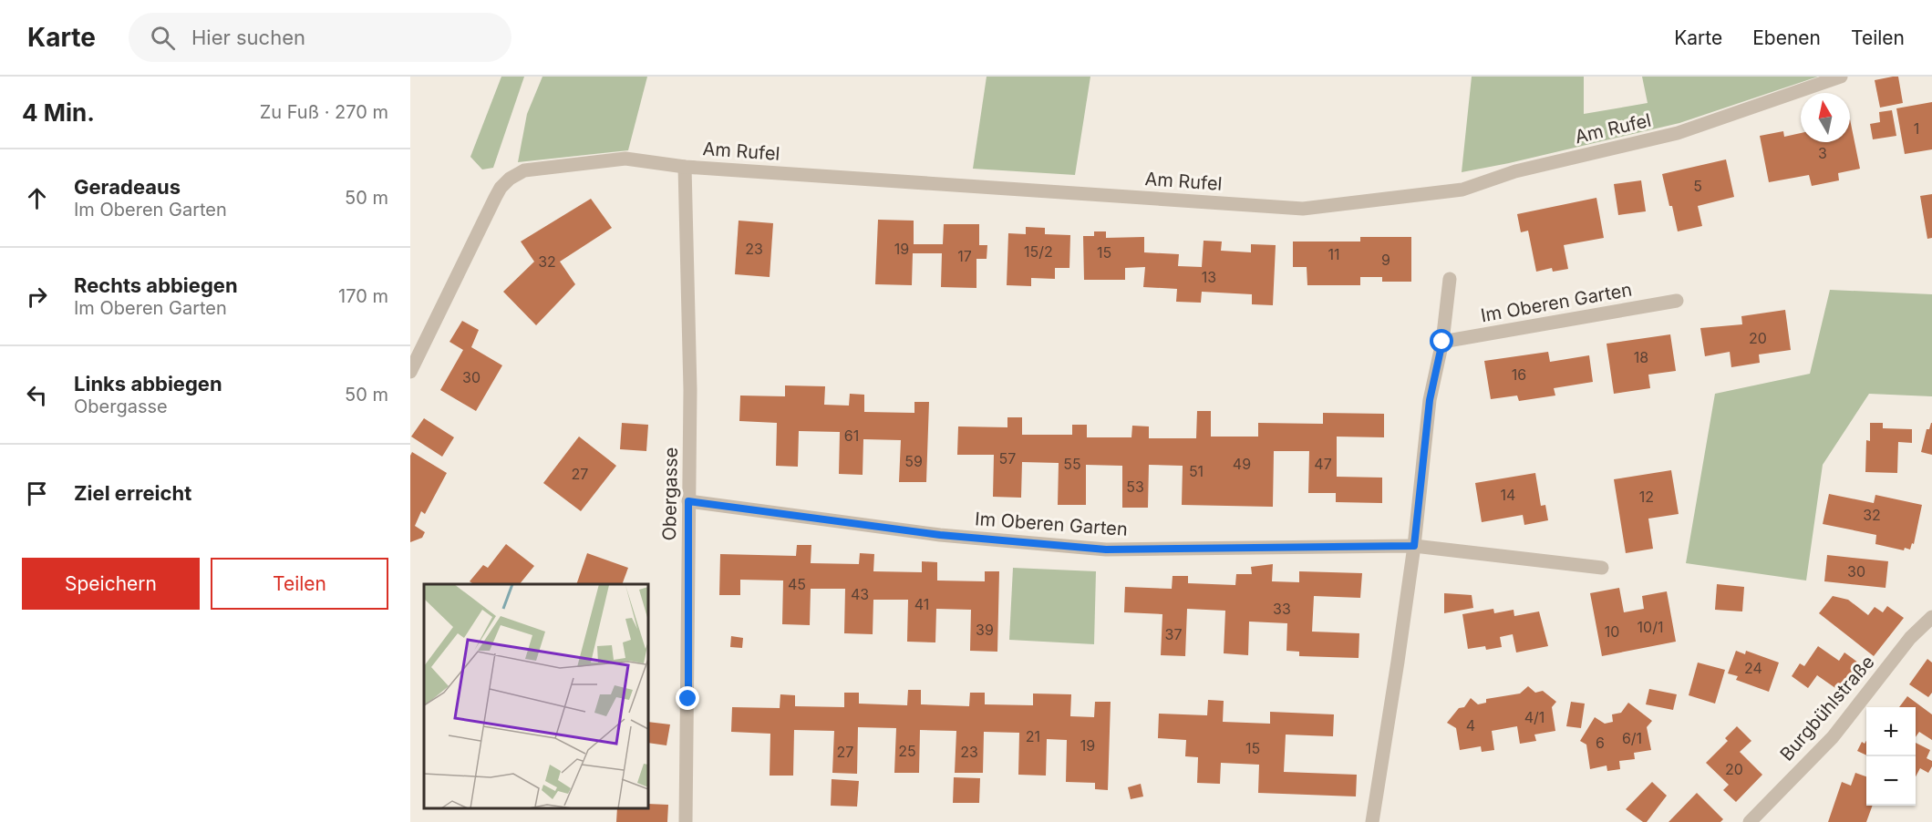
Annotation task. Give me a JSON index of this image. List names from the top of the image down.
{
  "streets": {
    "street": [
      "Am Rufel",
      "Im Oberen Garten",
      "Obergasse",
      "Burgbühlstraße"
    ]
  },
  "crossings": [
    ["Am Rufel", "Obergasse"],
    ["Im Oberen Garten", "Obergasse"]
  ],
  "house_numbers": [
    "1",
    "3",
    "5",
    "23",
    "19",
    "15/2",
    "15",
    "11",
    "17",
    "9",
    "32",
    "13",
    "20",
    "18",
    "16",
    "30",
    "61",
    "57",
    "59",
    "55",
    "49",
    "47",
    "51",
    "27",
    "53",
    "14",
    "12",
    "32",
    "30",
    "45",
    "43",
    "41",
    "33",
    "10/1",
    "39",
    "10",
    "37",
    "24",
    "4/1",
    "4",
    "21",
    "6/1",
    "6",
    "19",
    "15",
    "25",
    "27",
    "23",
    "20"
  ],
  "north": "top",
  "page": {
    "header": "Karte",
    "search": "Hier suchen",
    "nav": ["Karte", "Ebenen", "Teilen"],
    "heading": ["4 Min.", "Zu Fuß · 270 m"],
    "list": [
      ["Geradeaus", "Im Oberen Garten", "50 m"],
      ["Rechts abbiegen", "Im Oberen Garten", "170 m"],
      ["Links abbiegen", "Obergasse", "50 m"],
      "Ziel erreicht"
    ],
    "buttons": ["Speichern", "Teilen"],
    "map_buttons": ["+", "−"]
  }
}
